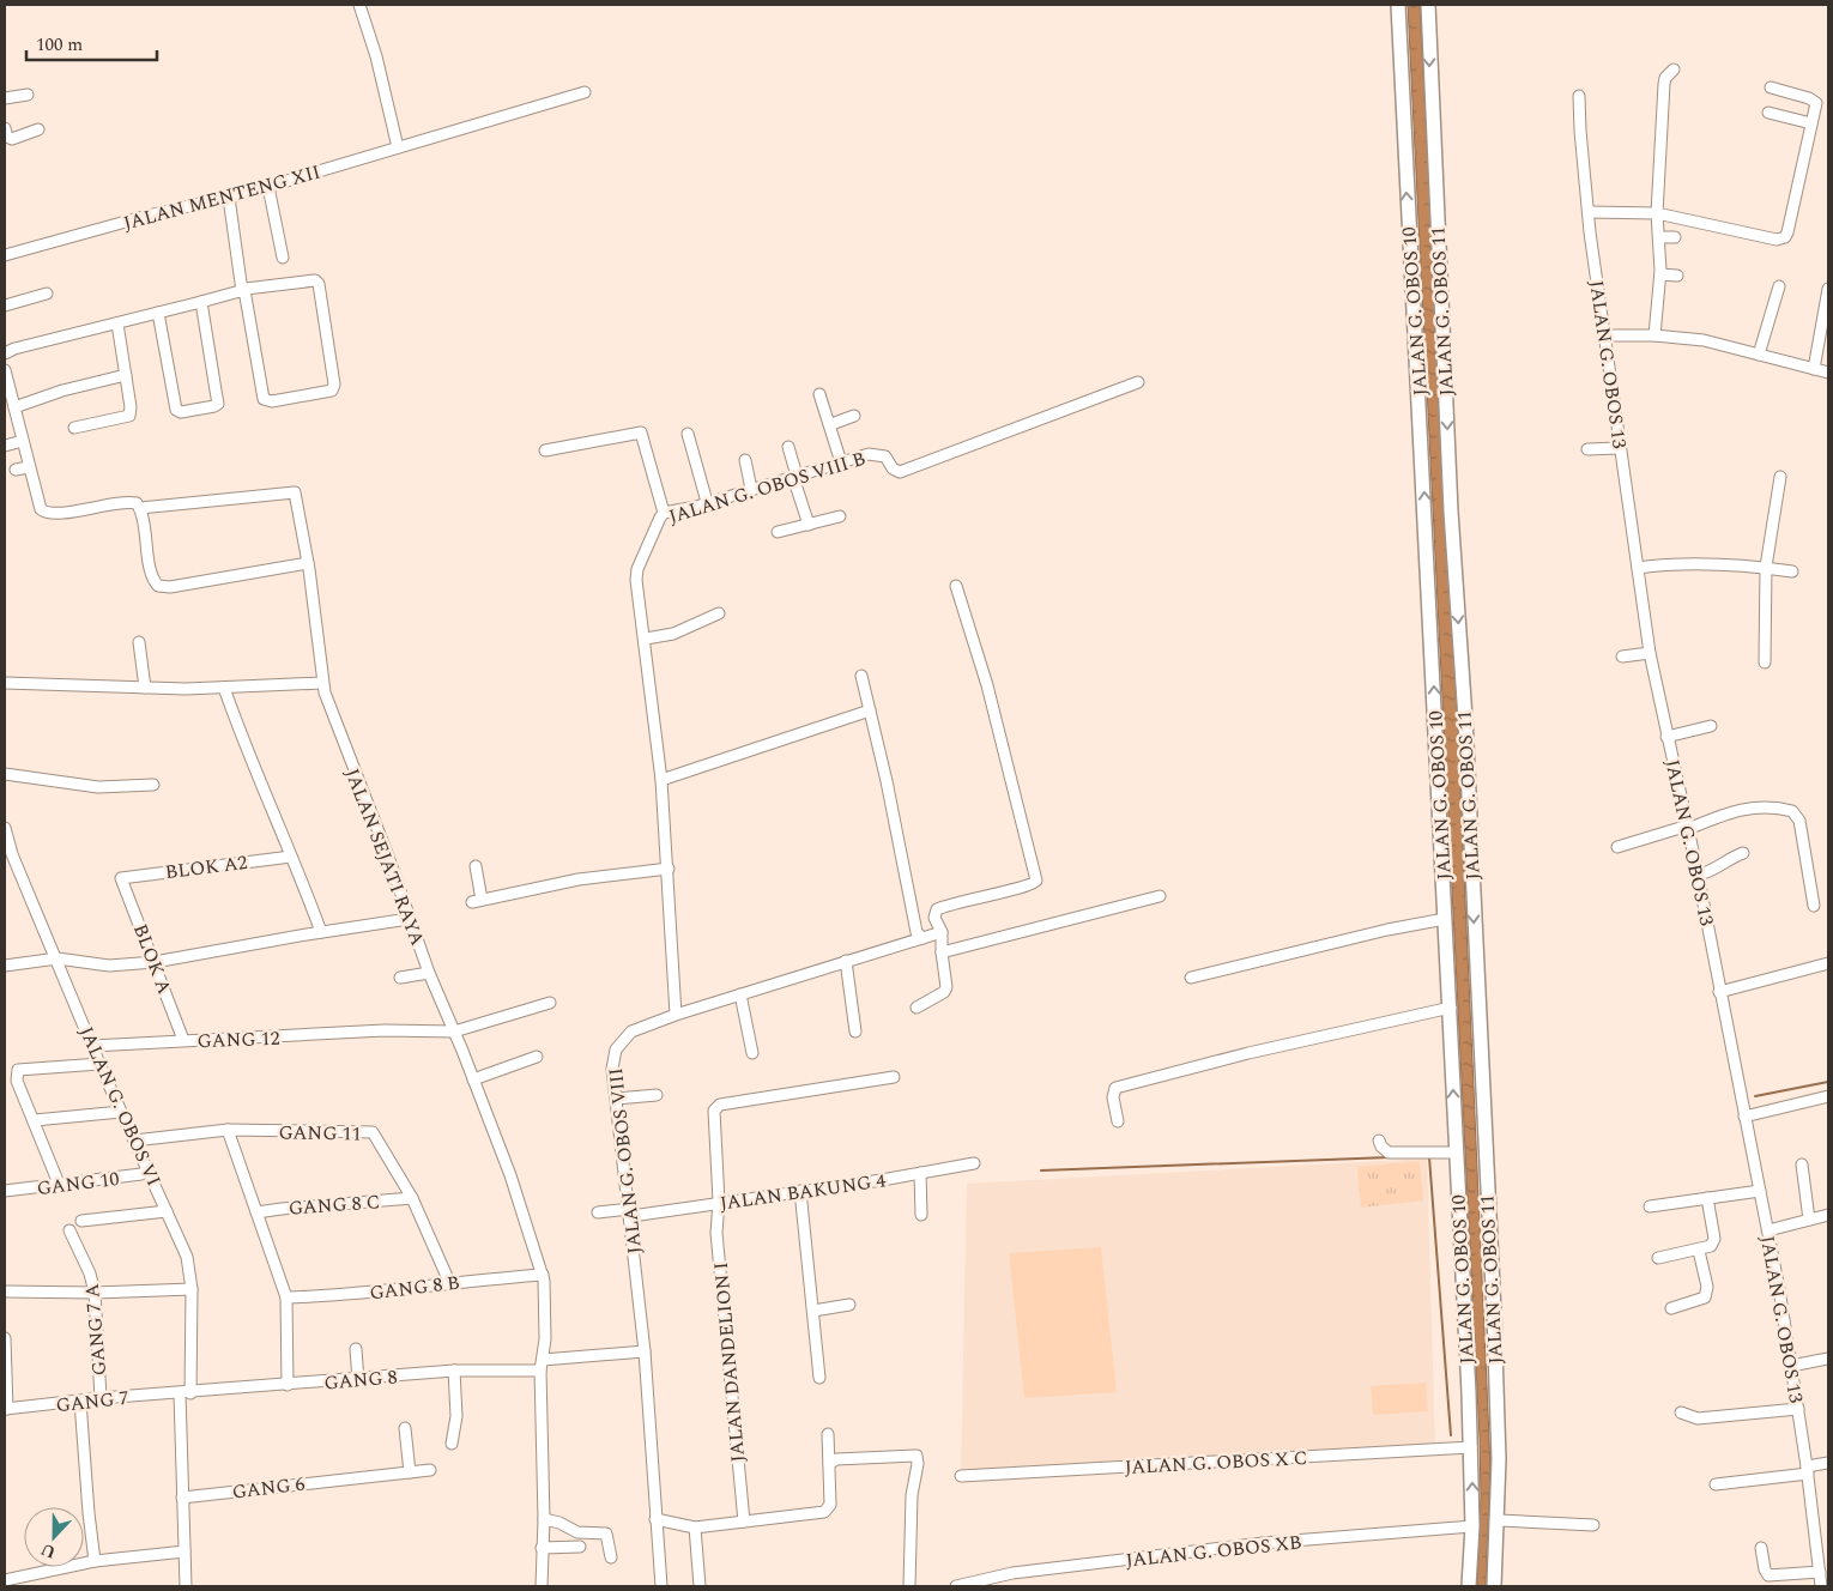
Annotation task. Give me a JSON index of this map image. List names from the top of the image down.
{
  "streets": {
    "street": [
      "JALAN MENTENG XII",
      "JALAN G. OBOS 10",
      "JALAN G. OBOS 11",
      "JALAN G. OBOS 13",
      "JALAN G. OBOS VIII B",
      "JALAN SEJATI RAYA",
      "BLOK A2",
      "BLOK A",
      "GANG 12",
      "JALAN G. OBOS VI",
      "GANG 11",
      "JALAN G. OBOS VIII",
      "GANG 10",
      "JALAN BAKUNG 4",
      "GANG 8 C",
      "GANG 8 B",
      "GANG 7 A",
      "JALAN DANDELION I",
      "GANG 8",
      "GANG 7",
      "JALAN G. OBOS X C",
      "GANG 6",
      "JALAN G. OBOS XB"
    ]
  },
  "crossings": [
    ["JALAN G. OBOS 10", "JALAN G. OBOS X C"],
    ["JALAN G. OBOS 10", "JALAN G. OBOS XB"],
    ["JALAN G. OBOS VIII B", "JALAN G. OBOS VIII"],
    ["JALAN SEJATI RAYA", "GANG 12"],
    ["JALAN SEJATI RAYA", "GANG 8 B"],
    ["JALAN SEJATI RAYA", "GANG 8"],
    ["BLOK A2", "BLOK A"],
    ["BLOK A", "GANG 12"],
    ["GANG 12", "JALAN G. OBOS VI"],
    ["JALAN G. OBOS VI", "GANG 11"],
    ["JALAN G. OBOS VI", "GANG 10"],
    ["JALAN G. OBOS VI", "GANG 8"],
    ["JALAN G. OBOS VI", "GANG 7"],
    ["JALAN G. OBOS VI", "GANG 6"],
    ["GANG 11", "GANG 8 C"],
    ["GANG 11", "GANG 8 B"],
    ["JALAN G. OBOS VIII", "JALAN BAKUNG 4"],
    ["JALAN G. OBOS VIII", "GANG 8"],
    ["JALAN BAKUNG 4", "JALAN DANDELION I"],
    ["GANG 7 A", "GANG 7"],
    ["GANG 8", "GANG 7"]
  ],
  "one_way": ["JALAN G. OBOS 10", "JALAN G. OBOS 11"],
  "scale_bar": "100 m",
  "north": "bottom"
}
